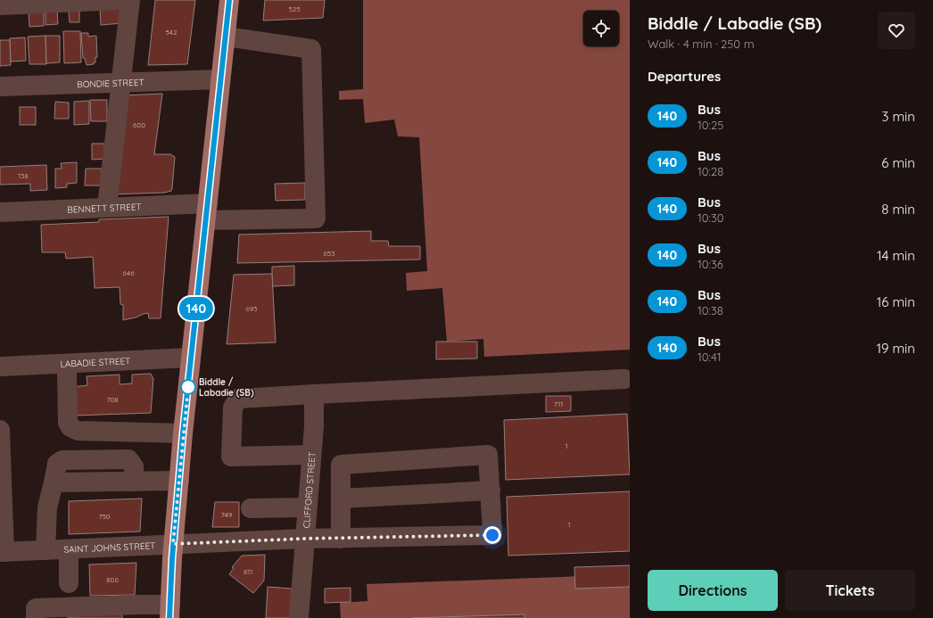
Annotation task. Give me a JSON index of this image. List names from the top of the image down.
{
  "streets": {
    "street": [
      "BONDIE STREET",
      "BENNETT STREET",
      "LABADIE STREET",
      "CLIFFORD STREET",
      "SAINT JOHNS STREET"
    ]
  },
  "crossings": [
    ["CLIFFORD STREET", "SAINT JOHNS STREET"]
  ],
  "places": ["Biddle / Labadie (SB)"],
  "lines": ["bus line 140"],
  "house_numbers": [
    "525",
    "542",
    "600",
    "138",
    "653",
    "646",
    "693",
    "708",
    "711",
    "1",
    "749",
    "750",
    "1",
    "811",
    "806"
  ],
  "page": {
    "on_map": "140",
    "heading": [
      ["Biddle / Labadie (SB)", "Walk · 4 min · 250 m"],
      "Departures"
    ],
    "list": [
      {
        "mark": "140",
        "name": "Bus",
        "note": "10:25",
        "value": "3 min"
      },
      {
        "mark": "140",
        "name": "Bus",
        "note": "10:28",
        "value": "6 min"
      },
      {
        "mark": "140",
        "name": "Bus",
        "note": "10:30",
        "value": "8 min"
      },
      {
        "mark": "140",
        "name": "Bus",
        "note": "10:36",
        "value": "14 min"
      },
      {
        "mark": "140",
        "name": "Bus",
        "note": "10:38",
        "value": "16 min"
      },
      {
        "mark": "140",
        "name": "Bus",
        "note": "10:41",
        "value": "19 min"
      }
    ],
    "buttons": ["Directions", "Tickets"]
  }
}
